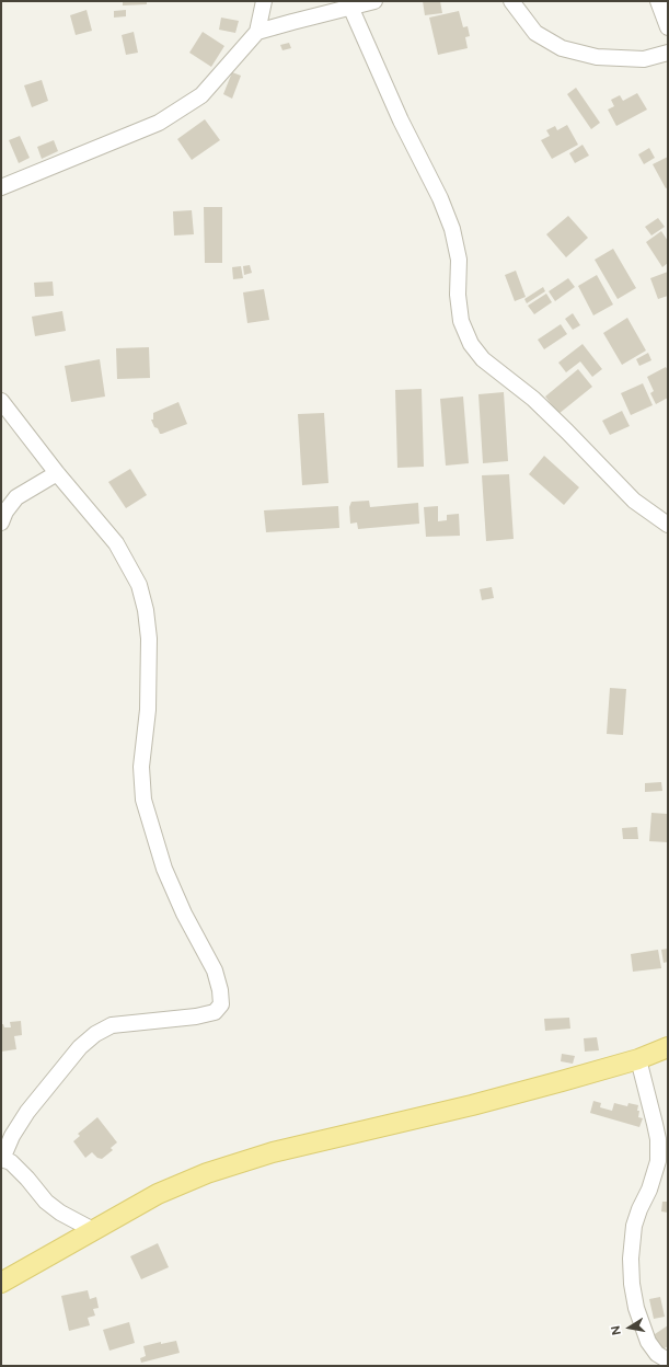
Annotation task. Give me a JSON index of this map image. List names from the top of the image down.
{
  "north": "left"
}
